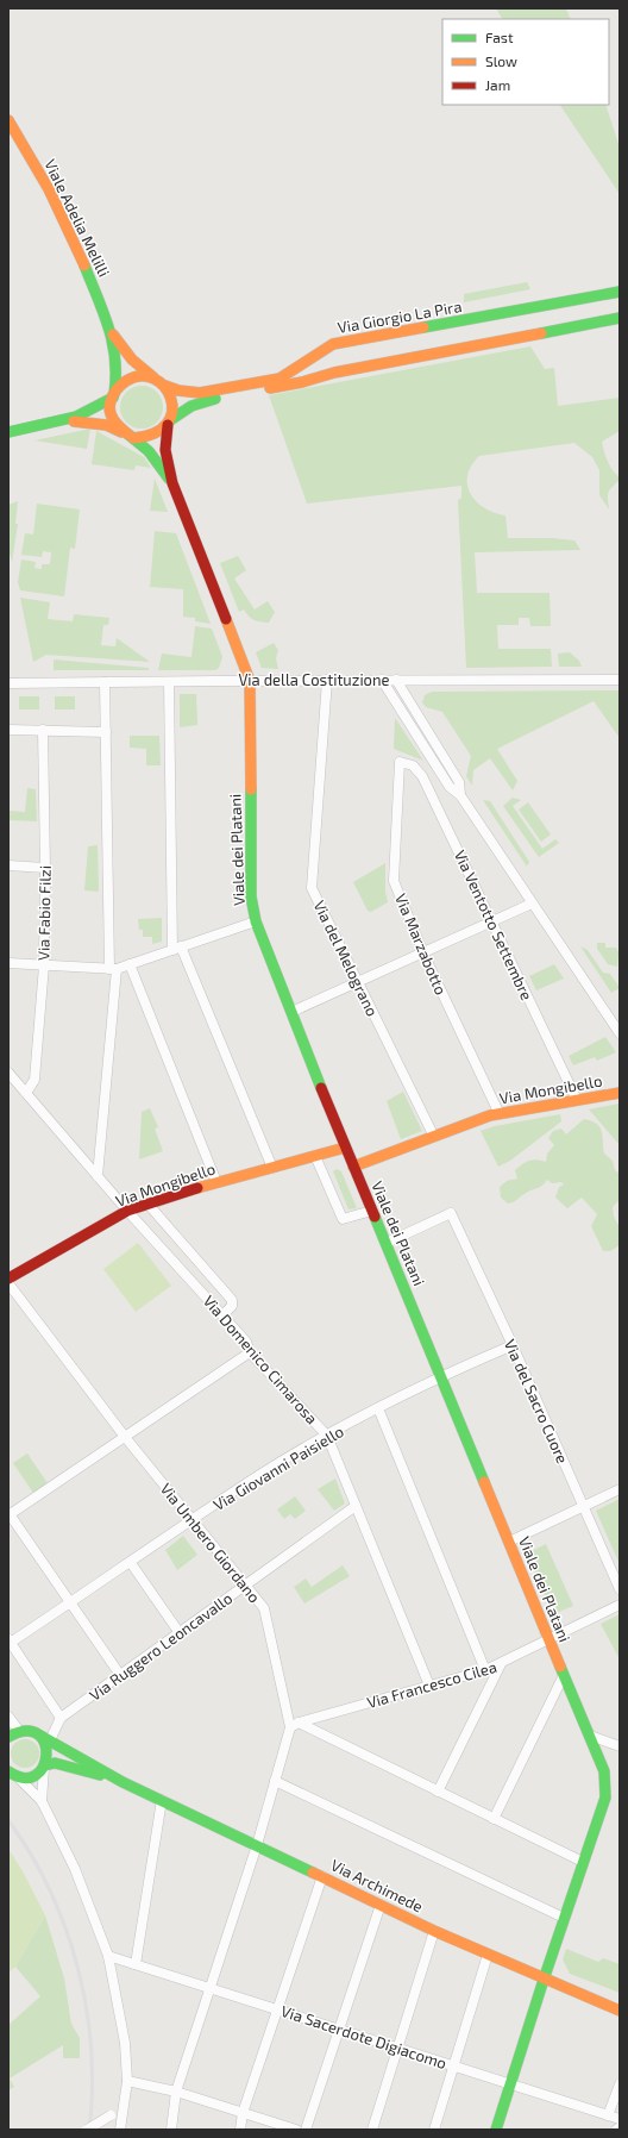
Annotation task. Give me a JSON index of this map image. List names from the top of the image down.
{
  "streets": {
    "street": [
      "Viale Adelia Melilli",
      "Via Giorgio La Pira",
      "Via della Costituzione",
      "Viale dei Platani",
      "Via Fabio Filzi",
      "Via Ventotto Settembre",
      "Via Marzabotto",
      "Via del Melograno",
      "Via Mongibello",
      "Via Domenico Cimarosa",
      "Via del Sacro Cuore",
      "Via Giovanni Paisiello",
      "Via Umbero Giordano",
      "Via Ruggero Leoncavallo",
      "Via Francesco Cilea",
      "Via Archimede",
      "Via Sacerdote Digiacomo"
    ]
  },
  "crossings": [
    ["Via della Costituzione", "Viale dei Platani"],
    ["Via della Costituzione", "Via del Melograno"],
    ["Viale dei Platani", "Via Mongibello"],
    ["Viale dei Platani", "Via del Sacro Cuore"],
    ["Viale dei Platani", "Via Giovanni Paisiello"],
    ["Viale dei Platani", "Via Francesco Cilea"],
    ["Viale dei Platani", "Via Archimede"],
    ["Viale dei Platani", "Via Sacerdote Digiacomo"],
    ["Via Fabio Filzi", "Via Domenico Cimarosa"],
    ["Via Ventotto Settembre", "Via Marzabotto"],
    ["Via Ventotto Settembre", "Via Mongibello"],
    ["Via Marzabotto", "Via Mongibello"],
    ["Via del Melograno", "Via Mongibello"],
    ["Via Mongibello", "Via Domenico Cimarosa"],
    ["Via Domenico Cimarosa", "Via Giovanni Paisiello"],
    ["Via Domenico Cimarosa", "Via Ruggero Leoncavallo"],
    ["Via Domenico Cimarosa", "Via Francesco Cilea"],
    ["Via del Sacro Cuore", "Via Giovanni Paisiello"],
    ["Via Giovanni Paisiello", "Via Umbero Giordano"],
    ["Via Umbero Giordano", "Via Ruggero Leoncavallo"],
    ["Via Umbero Giordano", "Via Francesco Cilea"],
    ["Via Umbero Giordano", "Via Archimede"],
    ["Via Umbero Giordano", "Via Sacerdote Digiacomo"],
    ["Via Ruggero Leoncavallo", "Via Archimede"]
  ],
  "legend": ["Fast", "Slow", "Jam"]
}
